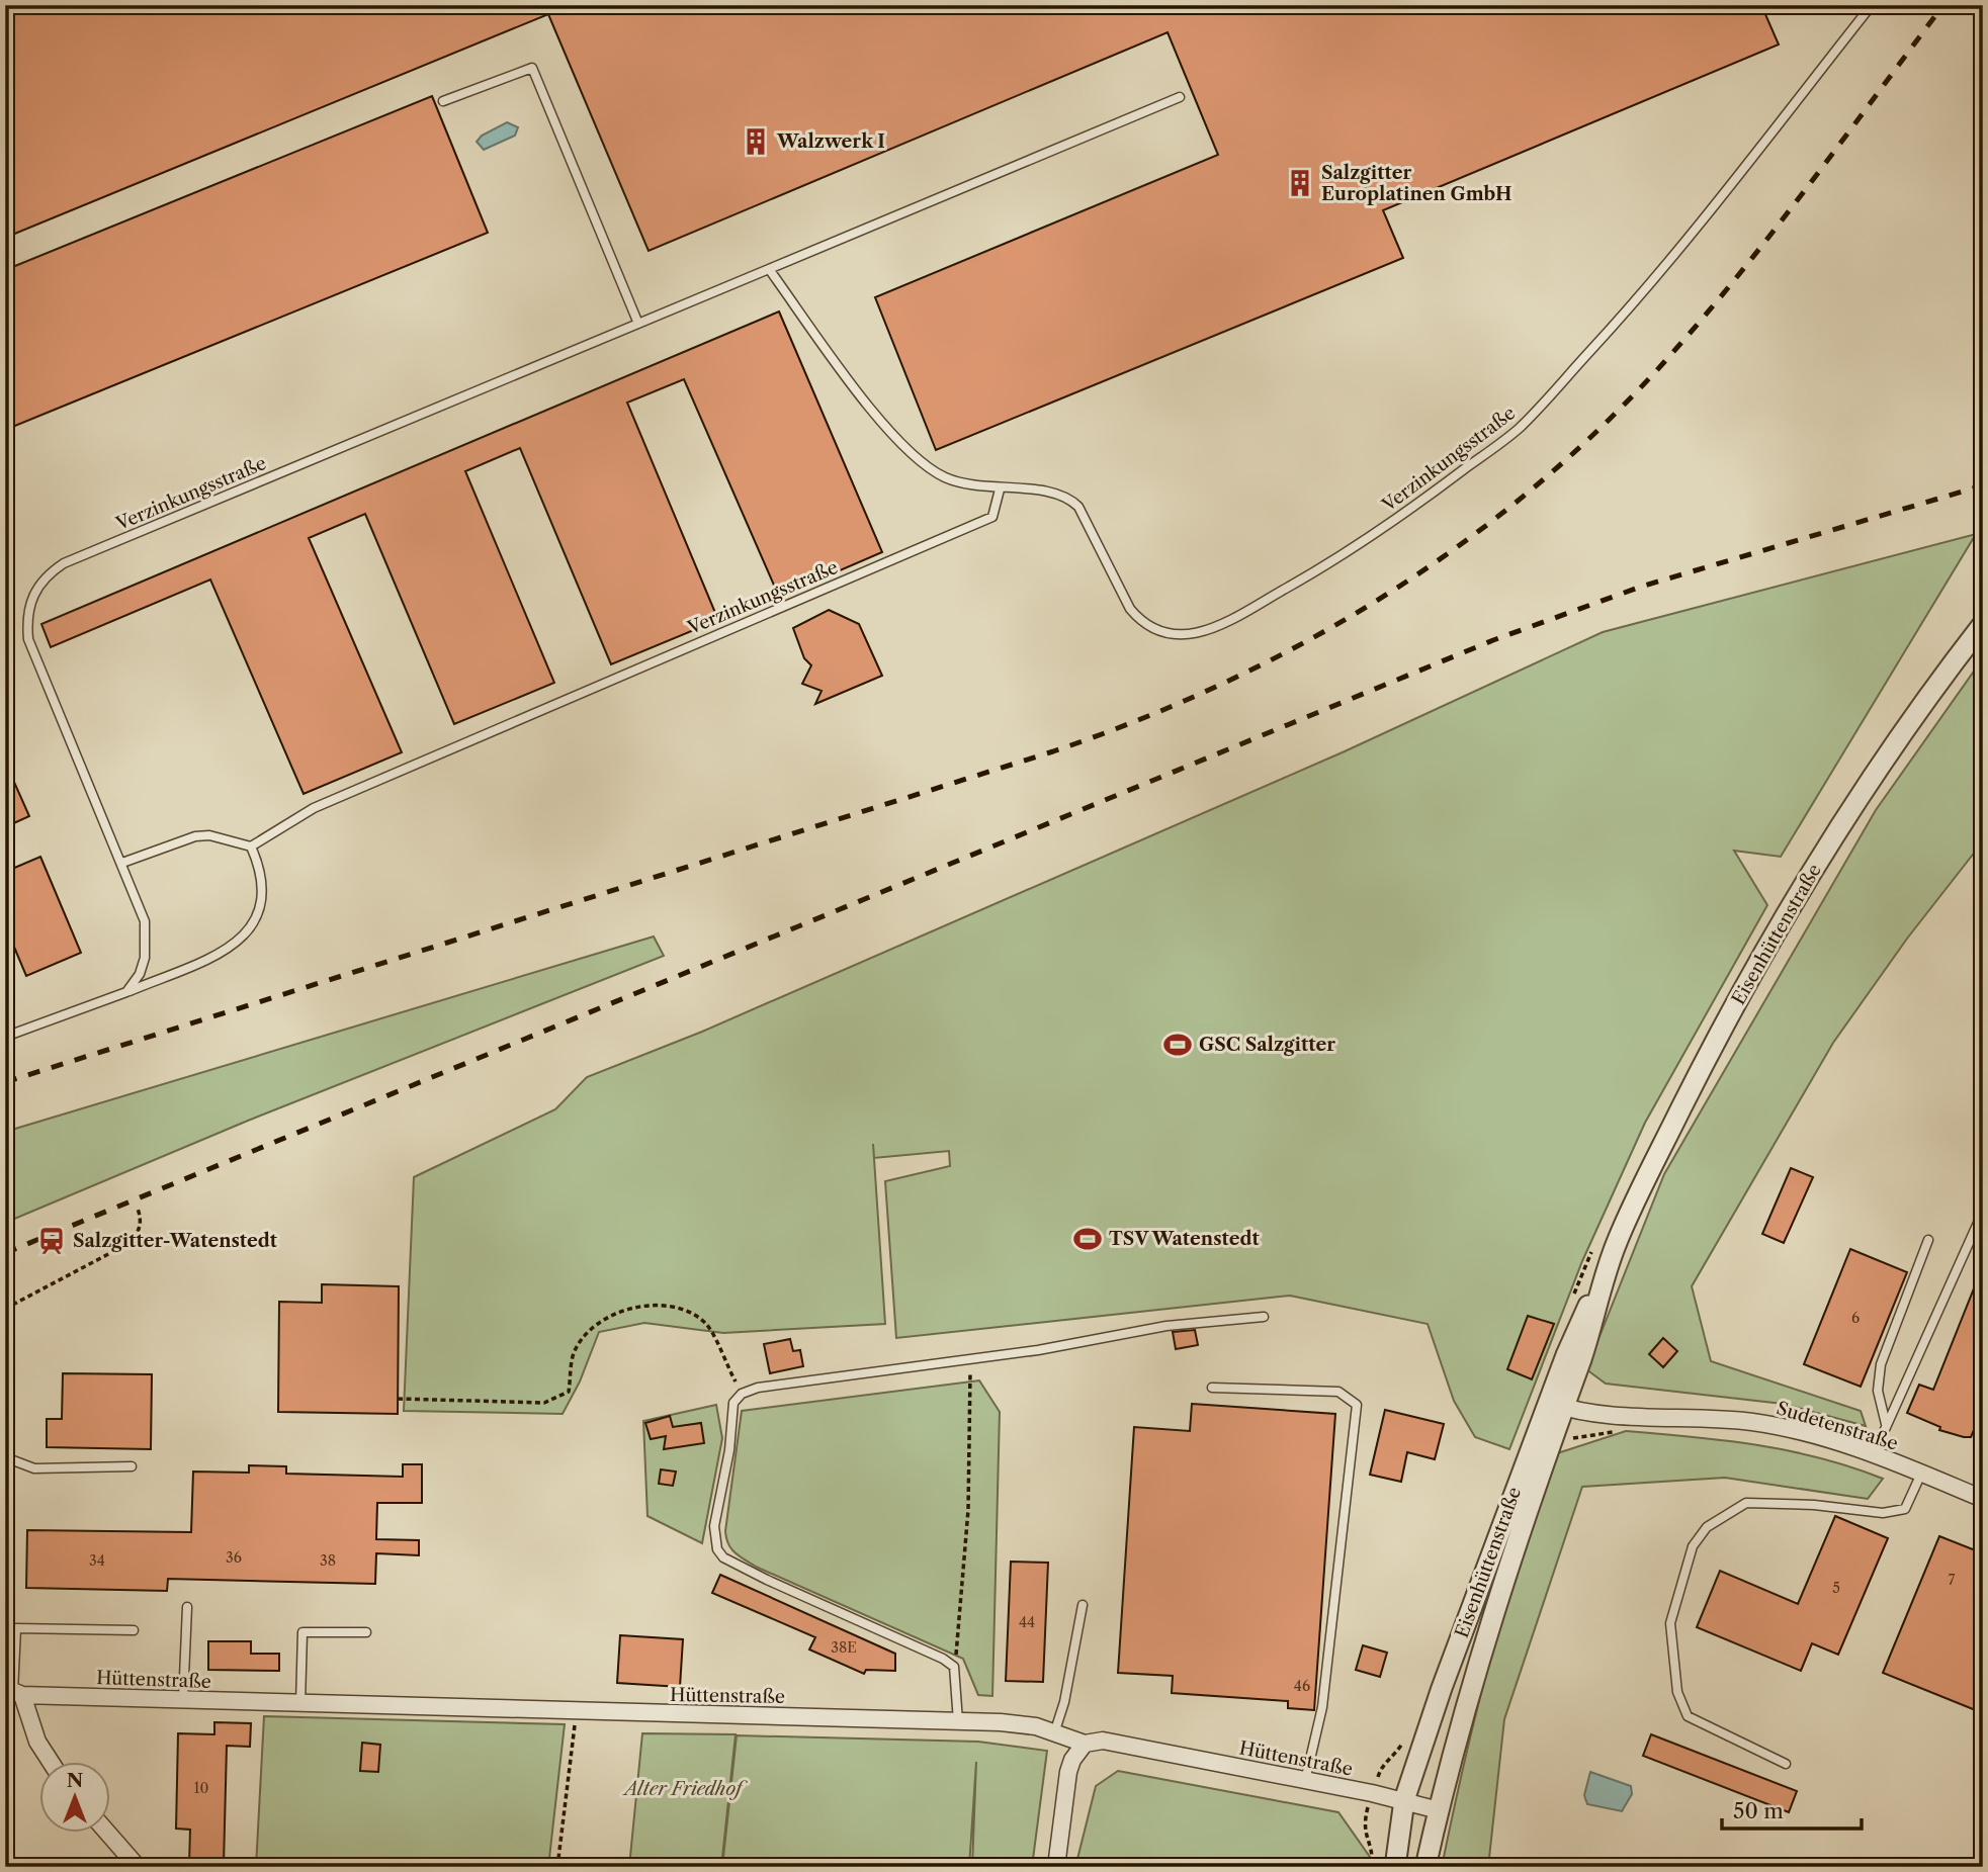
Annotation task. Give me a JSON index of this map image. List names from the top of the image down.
{
  "streets": {
    "street": ["Eisenhüttenstraße", "Sudetenstraße", "Hüttenstraße"],
    "lane": ["Verzinkungsstraße"]
  },
  "crossings": [
    ["Eisenhüttenstraße", "Sudetenstraße"],
    ["Eisenhüttenstraße", "Hüttenstraße"]
  ],
  "parks": ["Alter Friedhof"],
  "places": {
    "building": ["Walzwerk I", "Salzgitter Europlatinen GmbH"],
    "sports": ["GSC Salzgitter", "TSV Watenstedt"],
    "station": ["Salzgitter-Watenstedt"]
  },
  "house_numbers": [
    "6",
    "36",
    "34",
    "38",
    "7",
    "5",
    "44",
    "38E",
    "46",
    "10"
  ],
  "scale_bar": "50 m",
  "north": "top"
}
